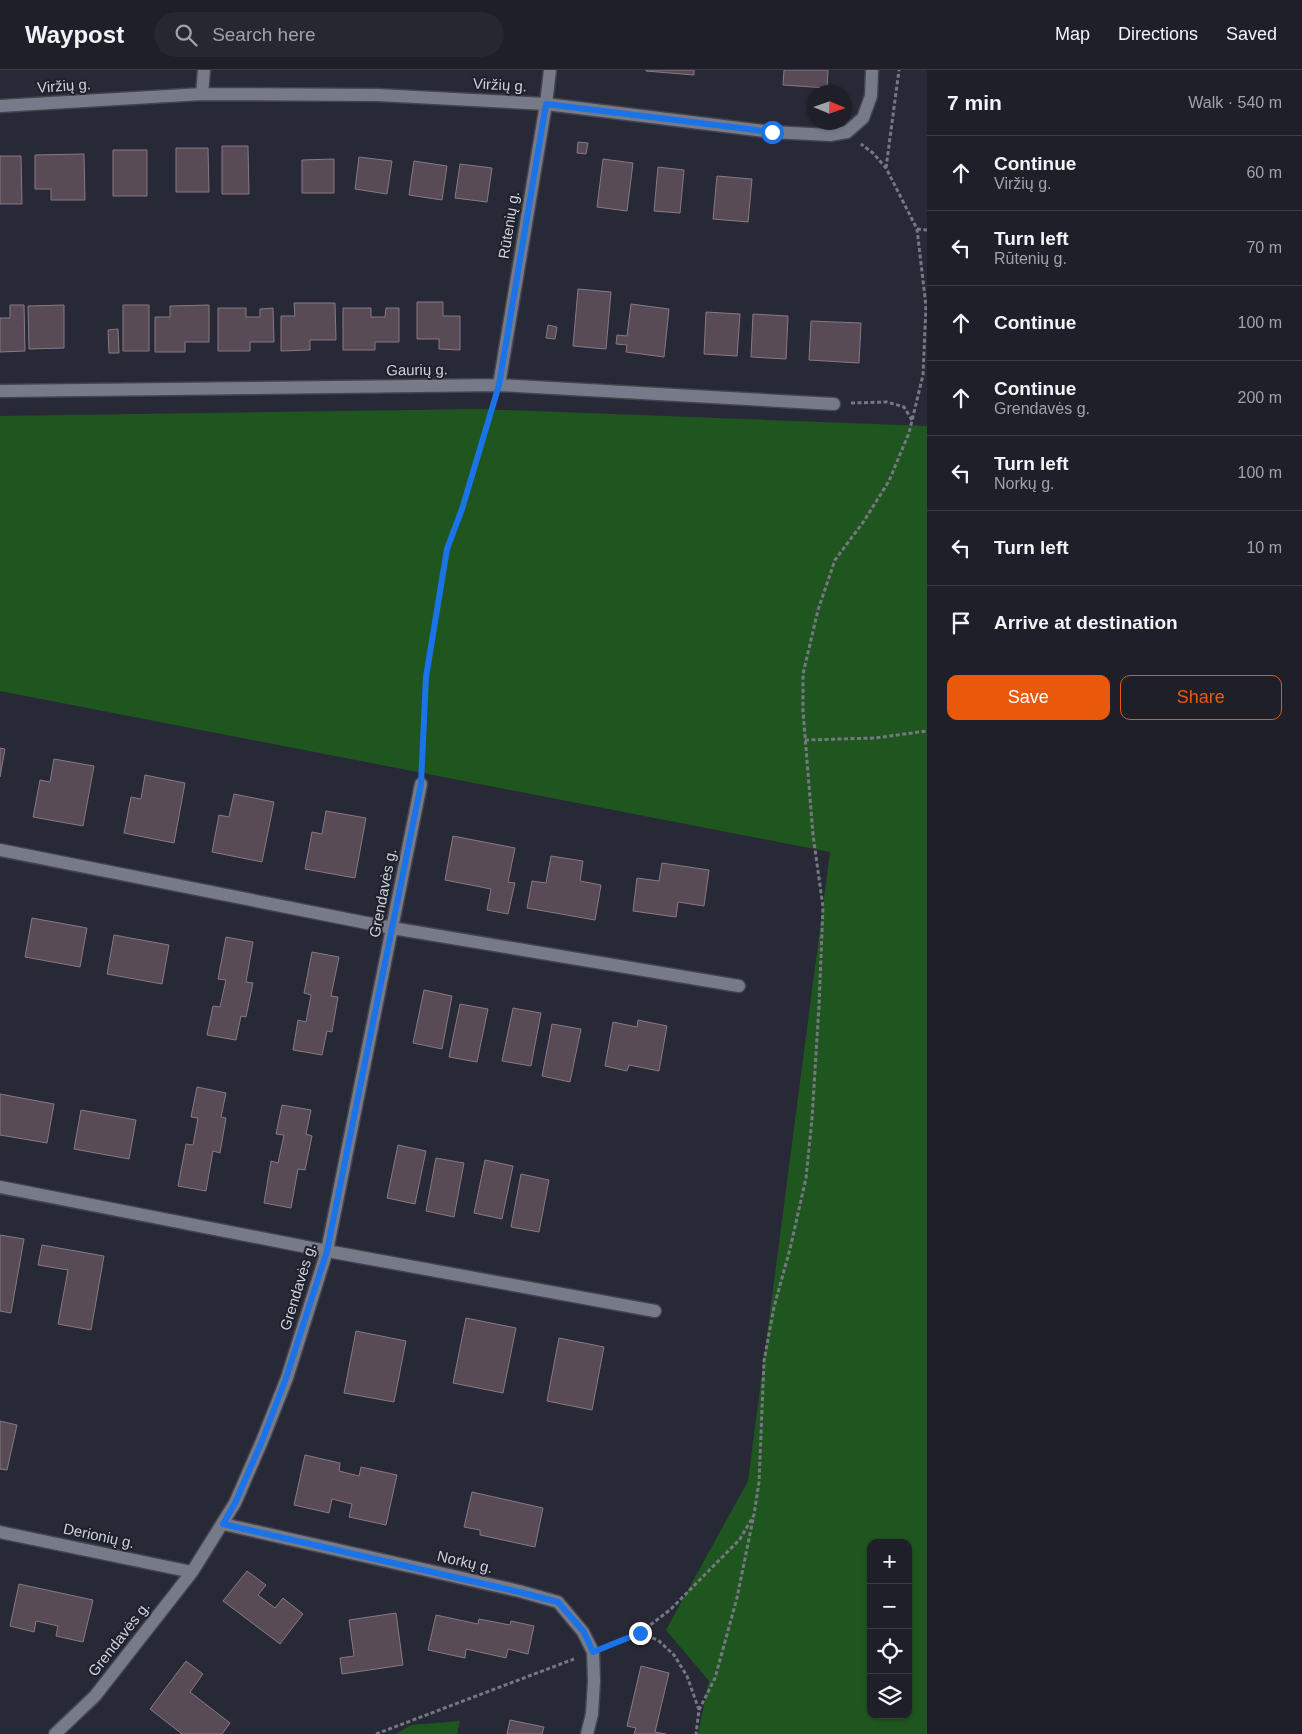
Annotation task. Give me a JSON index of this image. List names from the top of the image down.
{
  "streets": {
    "street": [
      "Viržių g.",
      "Rūtenių g.",
      "Gaurių g.",
      "Grendavės g.",
      "Derionių g.",
      "Norkų g."
    ]
  },
  "crossings": [
    ["Viržių g.", "Rūtenių g."],
    ["Rūtenių g.", "Gaurių g."],
    ["Grendavės g.", "Derionių g."],
    ["Grendavės g.", "Norkų g."]
  ],
  "north": "right",
  "page": {
    "header": "Waypost",
    "search": "Search here",
    "nav": ["Map", "Directions", "Saved"],
    "heading": ["7 min", "Walk · 540 m"],
    "list": [
      ["Continue", "Viržių g.", "60 m"],
      ["Turn left", "Rūtenių g.", "70 m"],
      ["Continue", "100 m"],
      ["Continue", "Grendavės g.", "200 m"],
      ["Turn left", "Norkų g.", "100 m"],
      ["Turn left", "10 m"],
      "Arrive at destination"
    ],
    "buttons": ["Save", "Share"],
    "map_buttons": ["+", "−"]
  }
}
